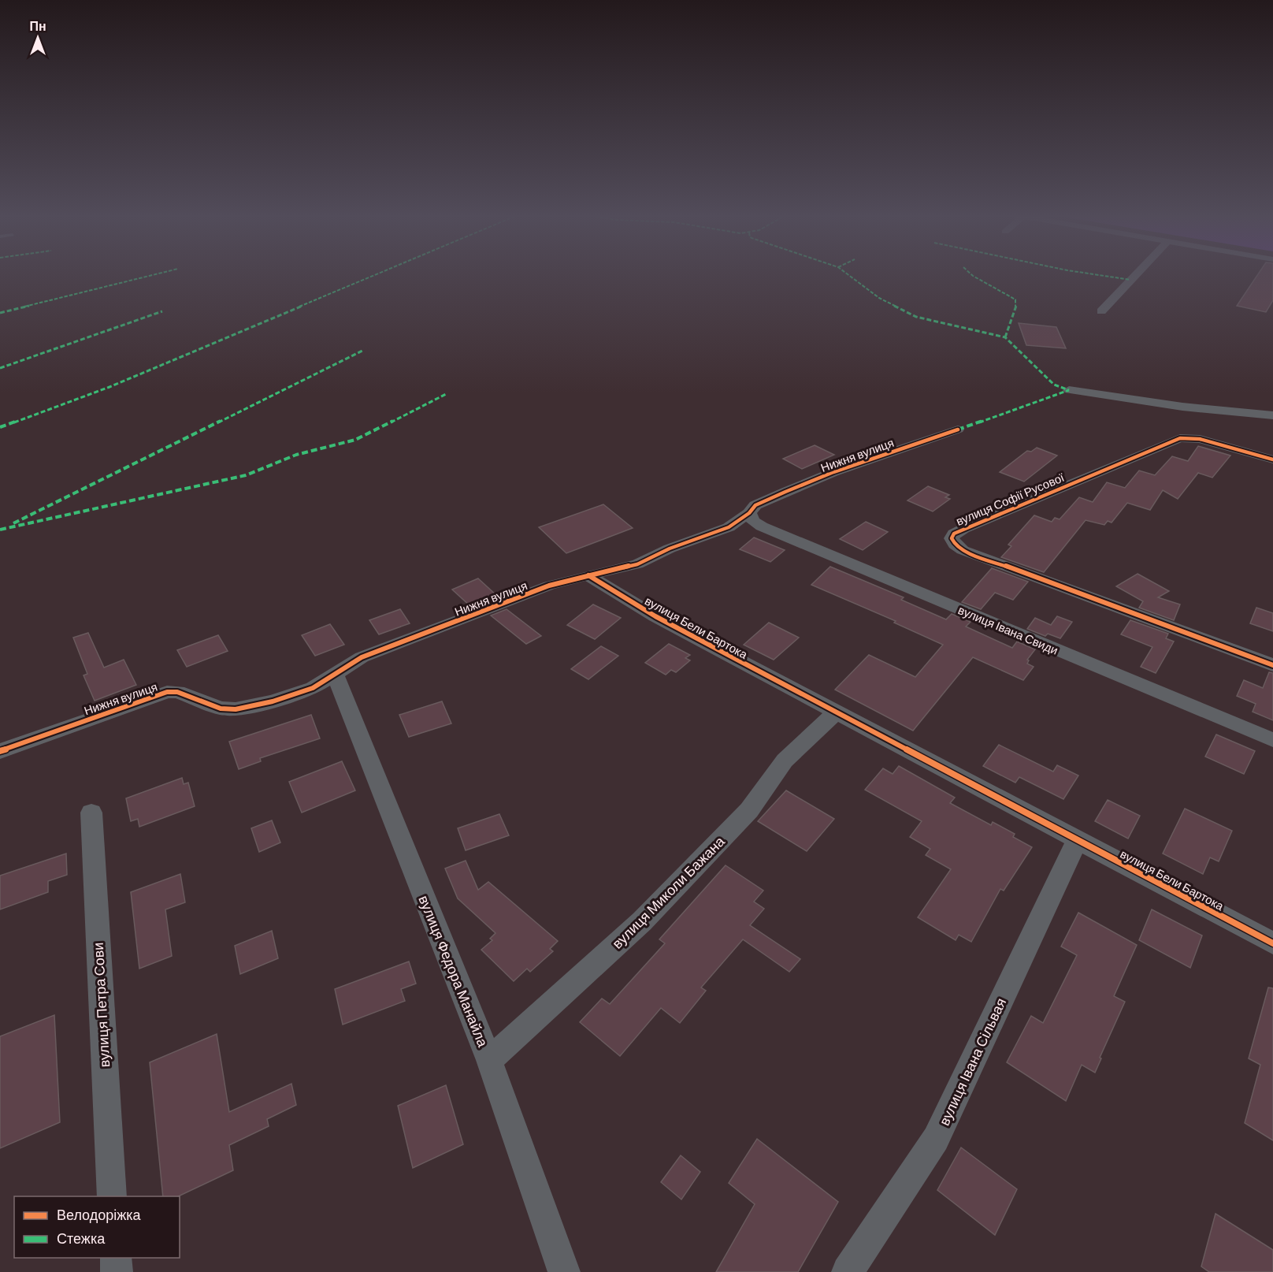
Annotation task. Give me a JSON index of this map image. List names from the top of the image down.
{
  "streets": {
    "street": [
      "Нижня вулиця",
      "вулиця Софії Русової",
      "вулиця Бели Бартока",
      "вулиця Івана Свиди",
      "вулиця Миколи Бажана",
      "вулиця Федора Манайла",
      "вулиця Петра Сови",
      "вулиця Івана Сільвая"
    ]
  },
  "crossings": [
    ["Нижня вулиця", "вулиця Бели Бартока"],
    ["Нижня вулиця", "вулиця Івана Свиди"],
    ["Нижня вулиця", "вулиця Федора Манайла"],
    ["вулиця Бели Бартока", "вулиця Миколи Бажана"],
    ["вулиця Бели Бартока", "вулиця Івана Сільвая"],
    ["вулиця Миколи Бажана", "вулиця Федора Манайла"]
  ],
  "legend": ["Велодоріжка", "Стежка"],
  "north": "top"
}
